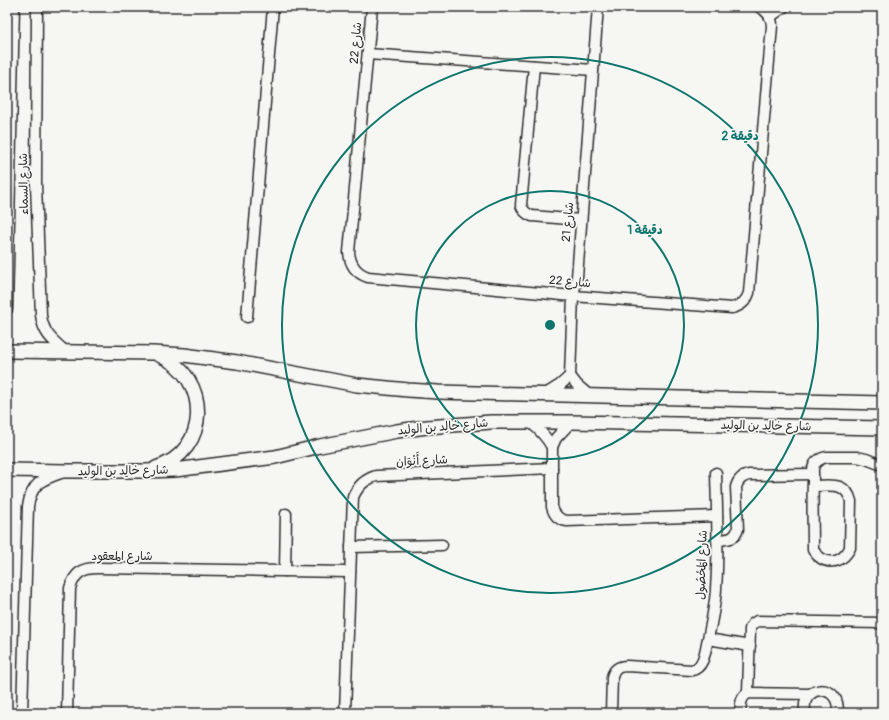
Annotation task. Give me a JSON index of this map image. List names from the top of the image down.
{
  "streets": {
    "street": [
      "شارع 22",
      "شارع السماء",
      "شارع 21",
      "شارع خالِد بن الوليد",
      "شارع أَنْوَان",
      "شارع المعقود",
      "شارع المَحْصُول"
    ]
  },
  "crossings": [
    ["شارع 22", "شارع 21"],
    ["شارع أَنْوَان", "شارع المعقود"],
    ["شارع أَنْوَان", "شارع المَحْصُول"]
  ],
  "rings": ["2 دقيقة", "1 دقيقة"]
}
